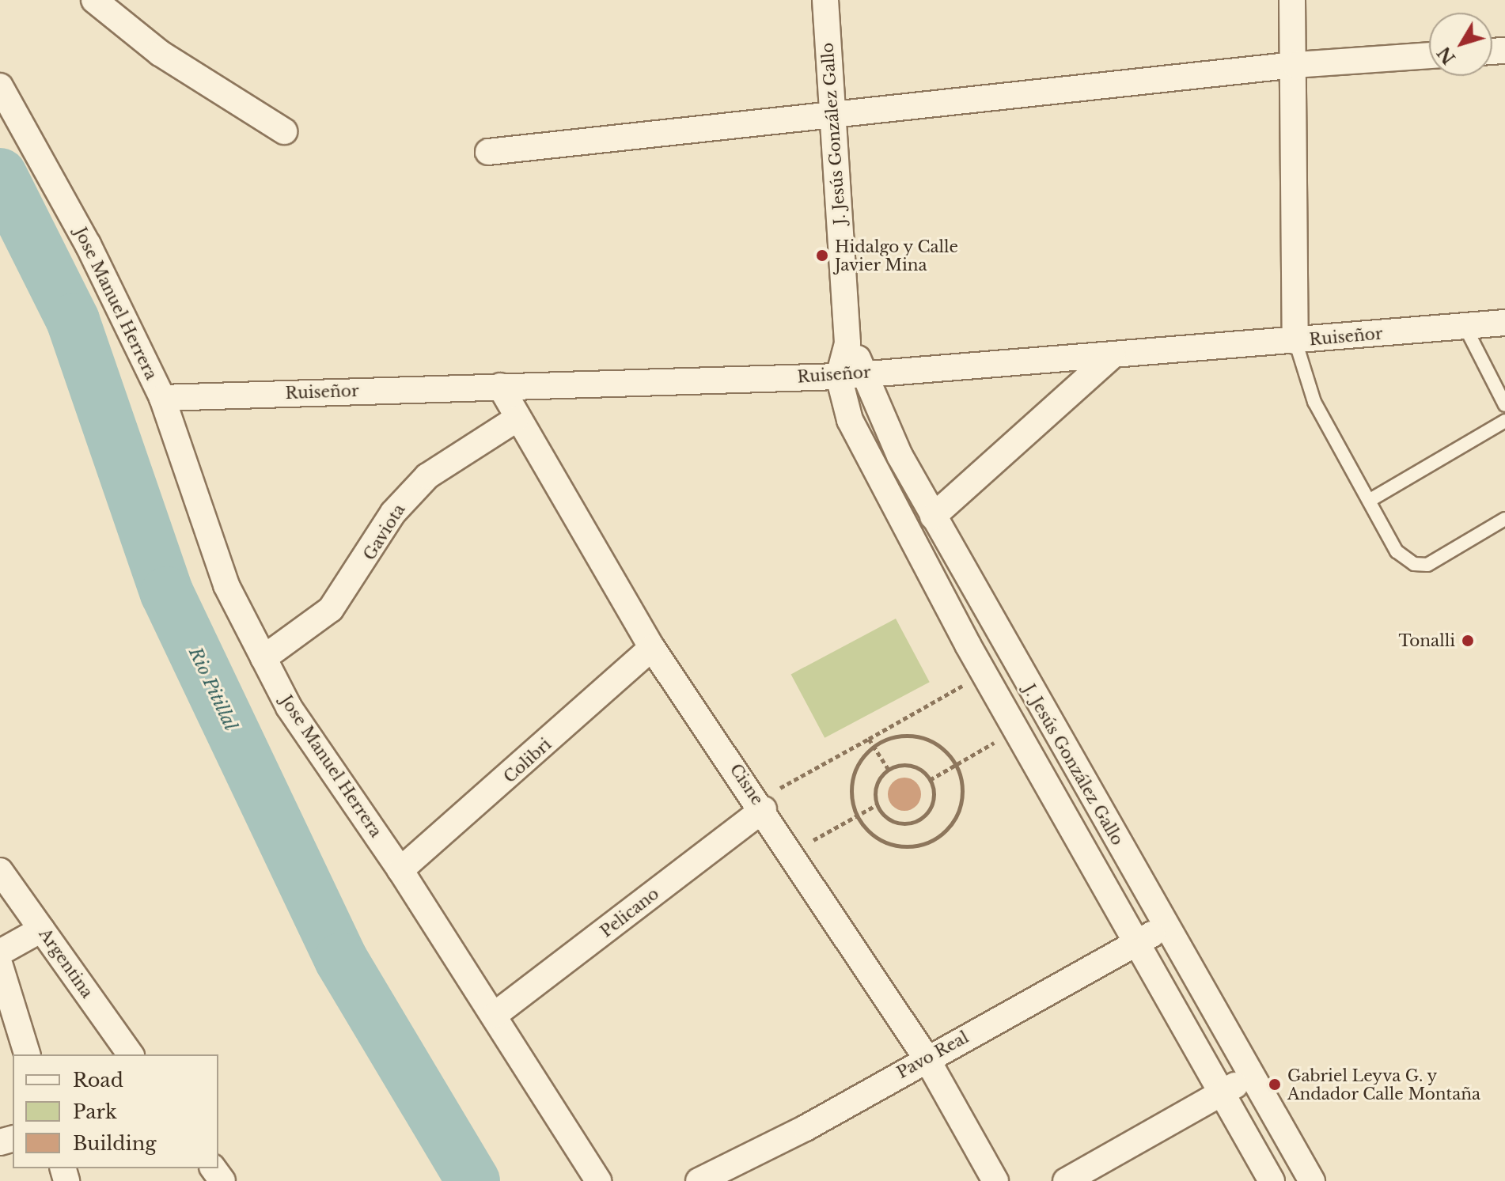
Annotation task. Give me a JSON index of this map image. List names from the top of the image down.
{
  "streets": {
    "street": [
      "J. Jesús González Gallo",
      "Jose Manuel Herrera",
      "Ruiseñor",
      "Gaviota",
      "Colibri",
      "Cisne",
      "Pelicano",
      "Argentina",
      "Pavo Real"
    ]
  },
  "crossings": [
    ["J. Jesús González Gallo", "Ruiseñor"],
    ["J. Jesús González Gallo", "Pavo Real"],
    ["Jose Manuel Herrera", "Ruiseñor"],
    ["Jose Manuel Herrera", "Gaviota"],
    ["Jose Manuel Herrera", "Colibri"],
    ["Jose Manuel Herrera", "Pelicano"],
    ["Ruiseñor", "Cisne"],
    ["Gaviota", "Cisne"],
    ["Colibri", "Cisne"],
    ["Cisne", "Pelicano"],
    ["Cisne", "Pavo Real"]
  ],
  "water": ["Rio Pitillal"],
  "places": ["Hidalgo y Calle Javier Mina", "Tonalli", "Gabriel Leyva G. y Andador Calle Montaña"],
  "legend": ["Road", "Park", "Building"],
  "north": "bottom left"
}
